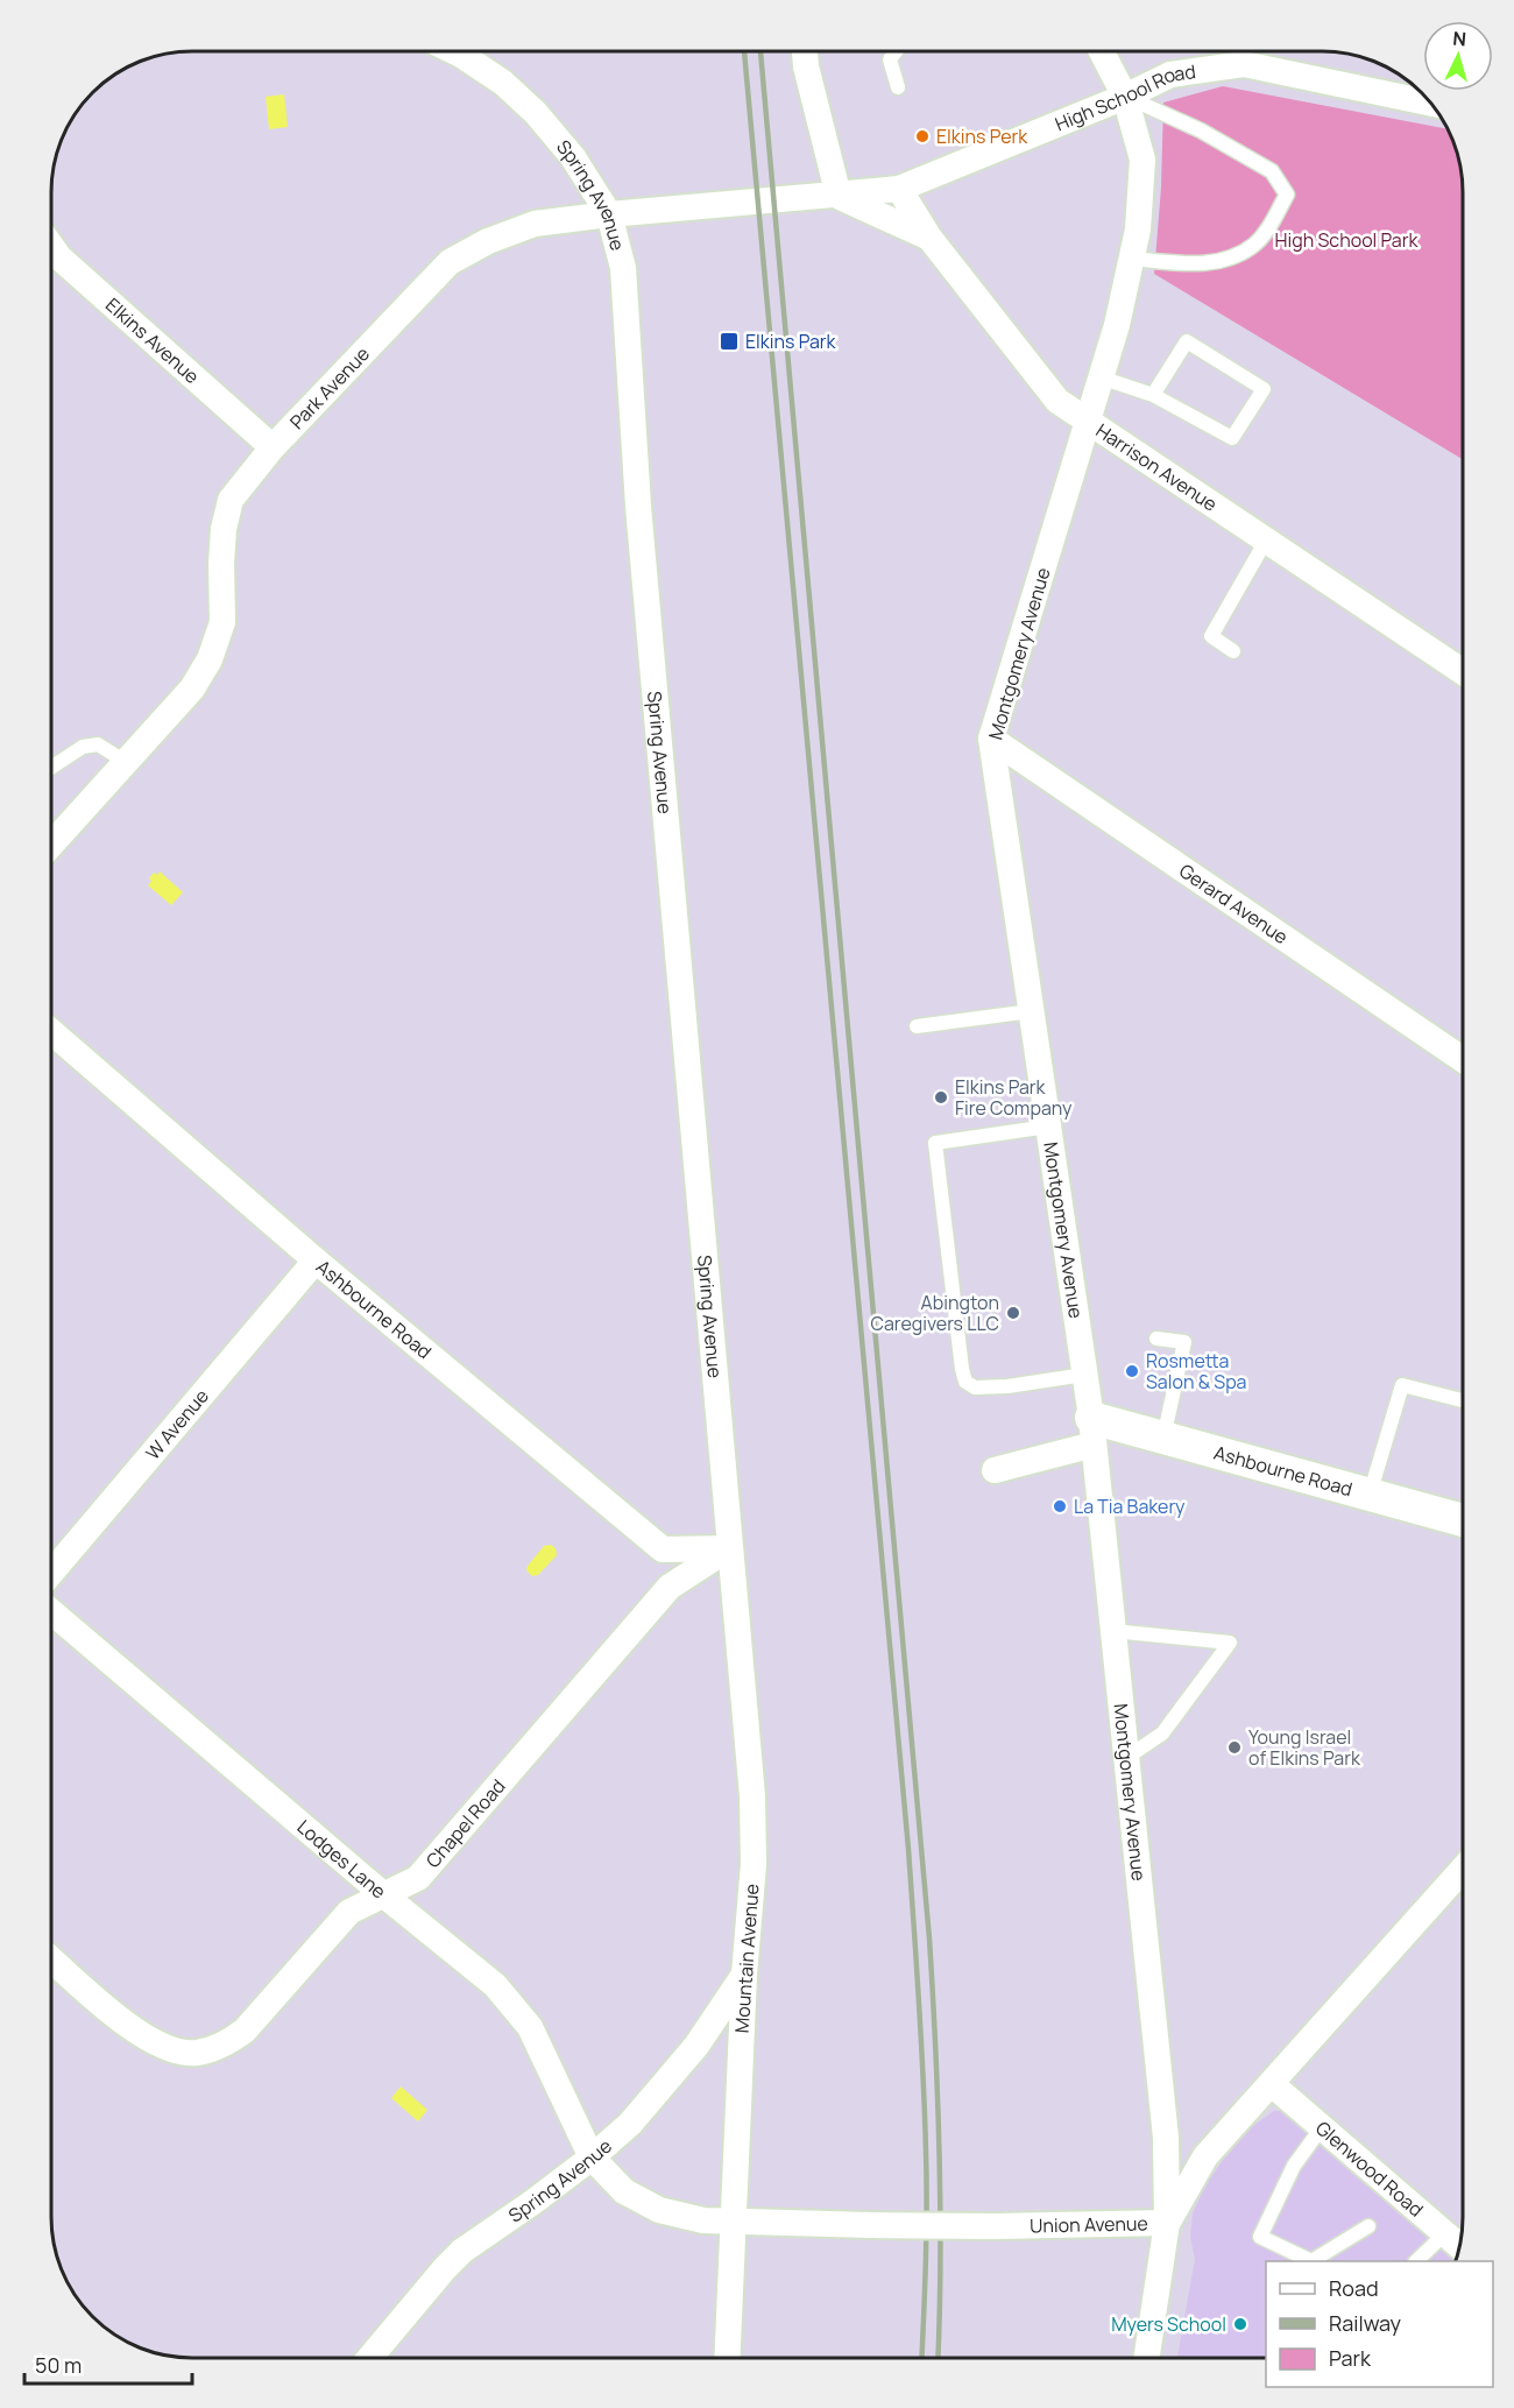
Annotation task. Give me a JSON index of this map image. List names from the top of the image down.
{
  "streets": {
    "street": [
      "High School Road",
      "Spring Avenue",
      "Elkins Avenue",
      "Park Avenue",
      "Harrison Avenue",
      "Montgomery Avenue",
      "Gerard Avenue",
      "Ashbourne Road",
      "W Avenue",
      "Chapel Road",
      "Lodges Lane",
      "Mountain Avenue",
      "Glenwood Road",
      "Union Avenue"
    ]
  },
  "crossings": [
    ["High School Road", "Park Avenue"],
    ["High School Road", "Harrison Avenue"],
    ["High School Road", "Montgomery Avenue"],
    ["Spring Avenue", "Park Avenue"],
    ["Spring Avenue", "Ashbourne Road"],
    ["Spring Avenue", "Chapel Road"],
    ["Spring Avenue", "Lodges Lane"],
    ["Spring Avenue", "Mountain Avenue"],
    ["Spring Avenue", "Union Avenue"],
    ["Elkins Avenue", "Park Avenue"],
    ["Park Avenue", "Harrison Avenue"],
    ["Harrison Avenue", "Montgomery Avenue"],
    ["Montgomery Avenue", "Gerard Avenue"],
    ["Montgomery Avenue", "Ashbourne Road"],
    ["Montgomery Avenue", "Union Avenue"],
    ["Ashbourne Road", "W Avenue"],
    ["Ashbourne Road", "Chapel Road"],
    ["Ashbourne Road", "Mountain Avenue"],
    ["Chapel Road", "Lodges Lane"],
    ["Chapel Road", "Mountain Avenue"],
    ["Lodges Lane", "Union Avenue"],
    ["Mountain Avenue", "Union Avenue"],
    ["Glenwood Road", "Union Avenue"]
  ],
  "parks": ["High School Park"],
  "places": {
    "other": [
      "Elkins Perk",
      "Elkins Park Fire Company",
      "Abington Caregivers LLC",
      "Rosmetta Salon & Spa",
      "La Tia Bakery",
      "Young Israel of Elkins Park",
      "Myers School"
    ],
    "transit": ["Elkins Park"]
  },
  "legend": ["Road", "Railway", "Park"],
  "scale_bar": "50 m",
  "north": "top"
}
